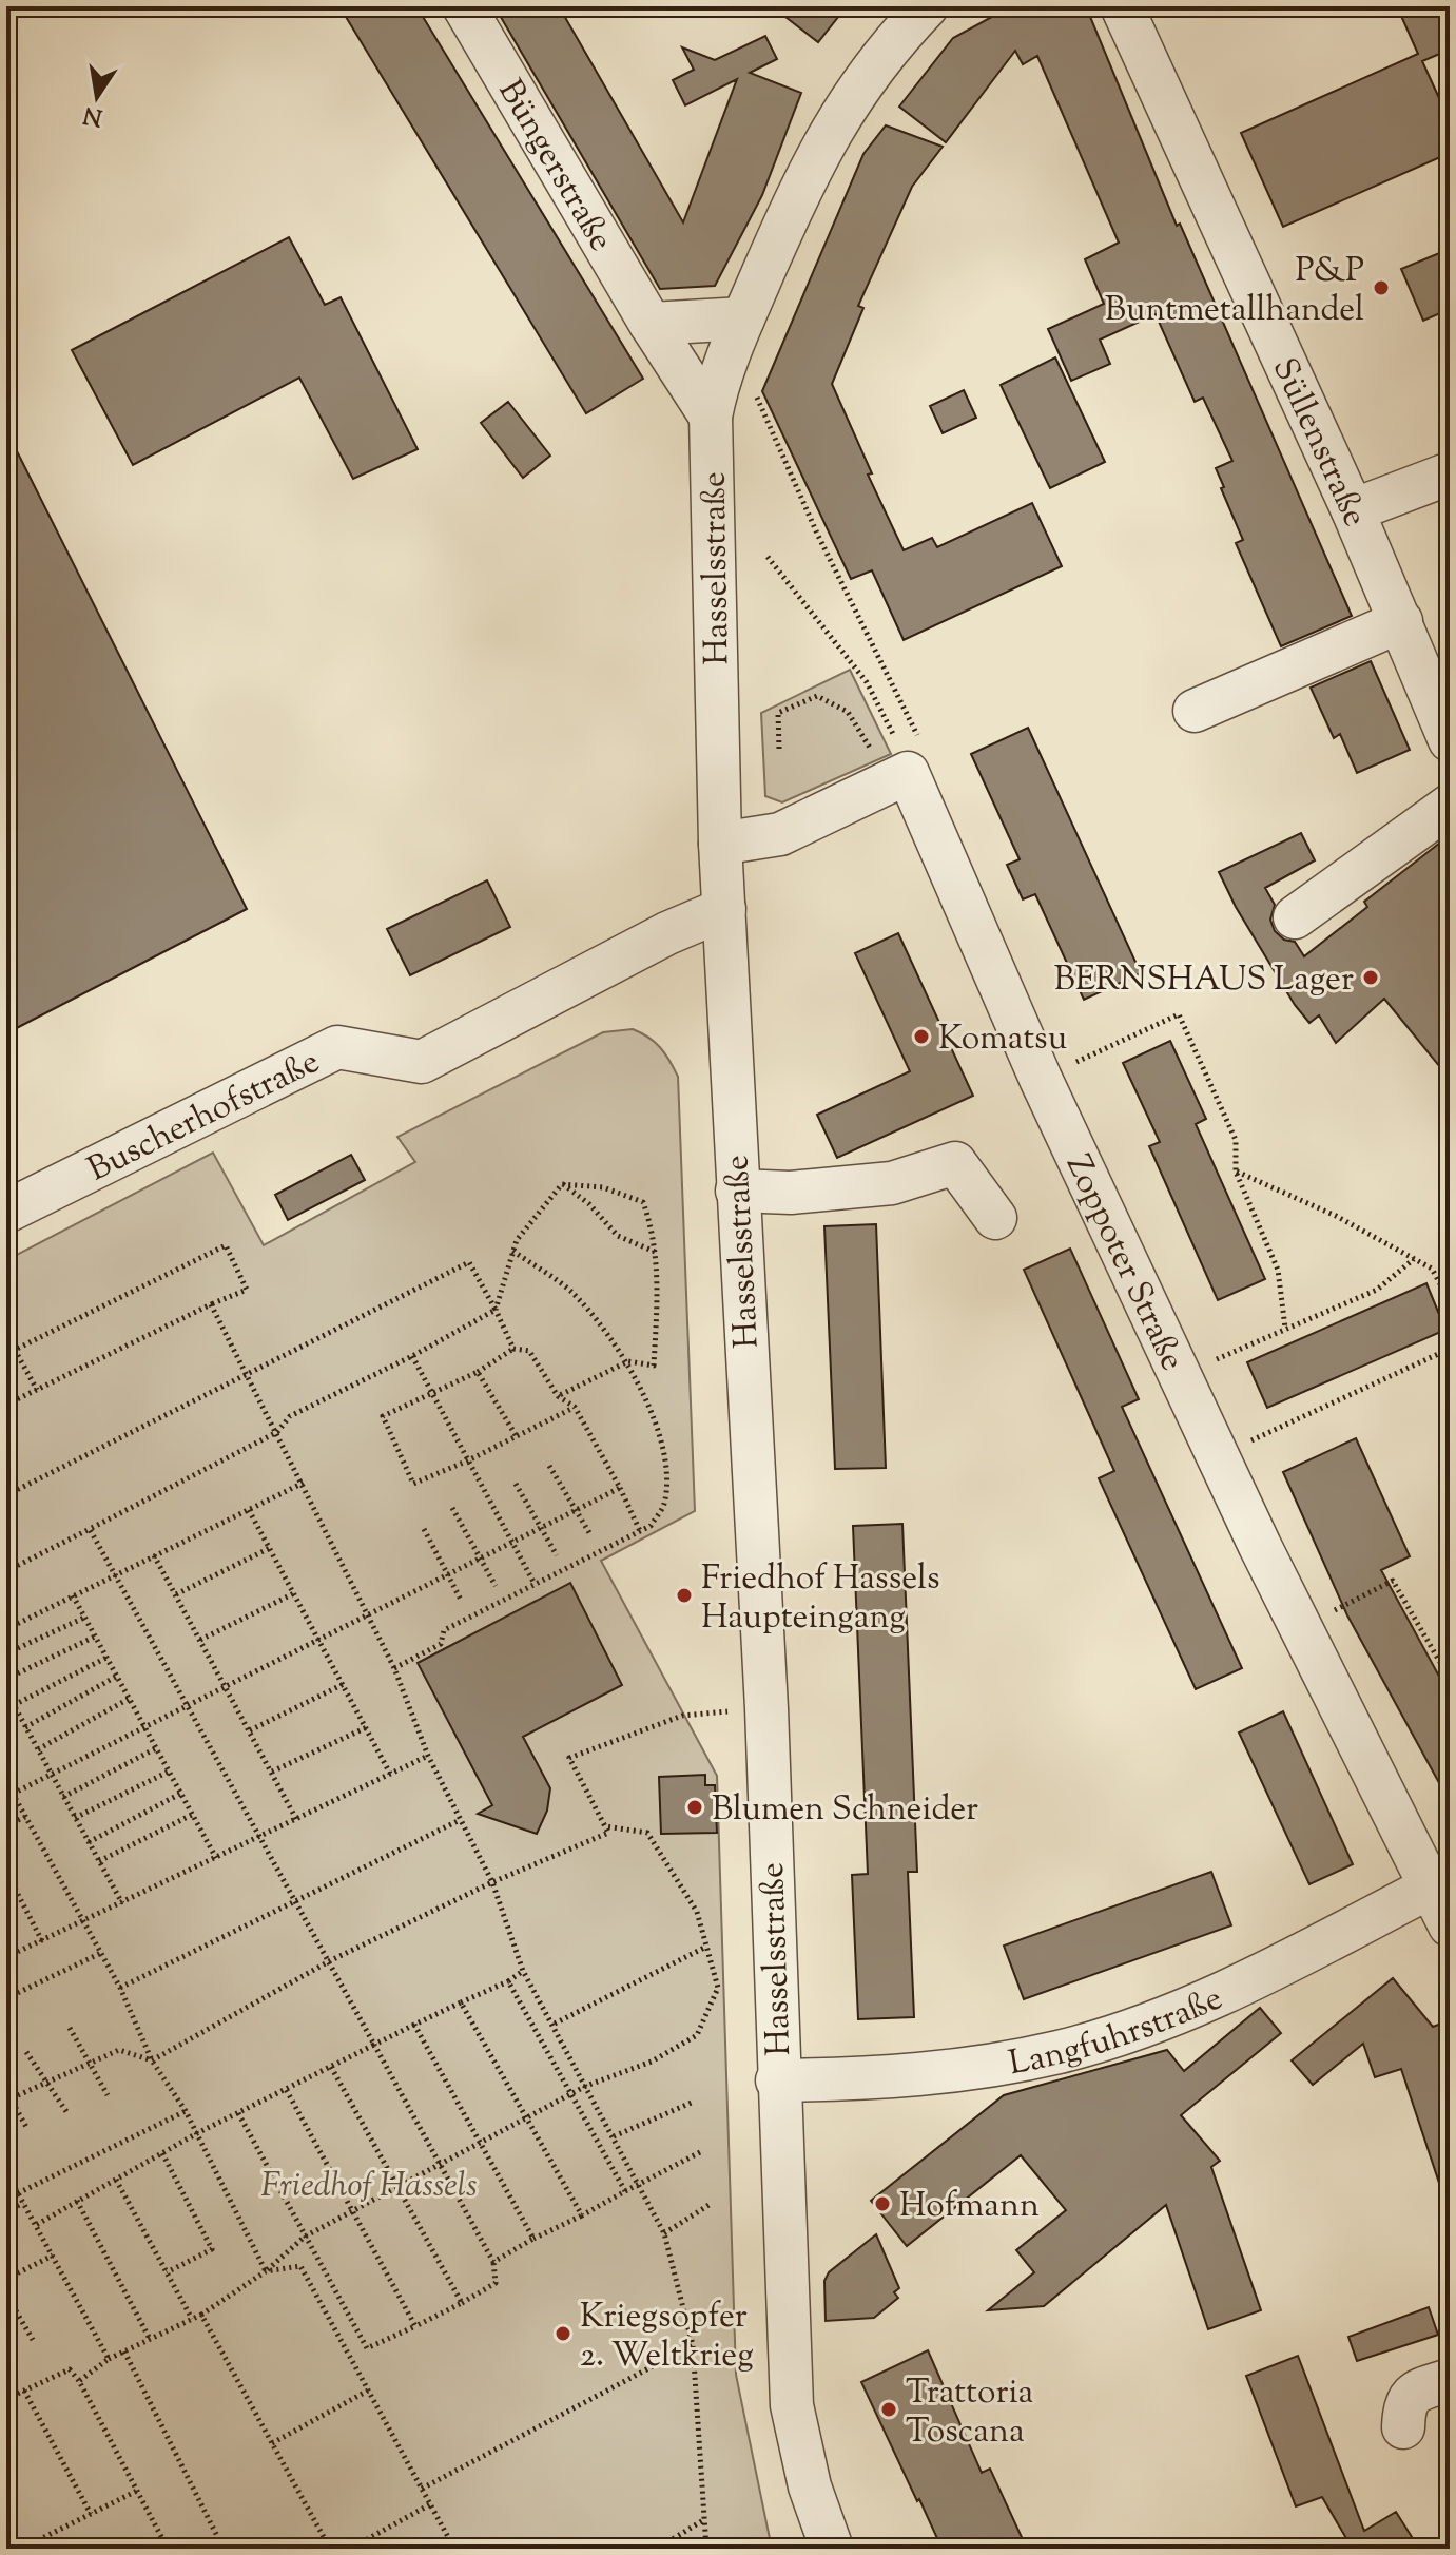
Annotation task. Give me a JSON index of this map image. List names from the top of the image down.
{
  "streets": {
    "street": [
      "Büngerstraße",
      "Süllenstraße",
      "Hasselsstraße",
      "Buscherhofstraße",
      "Zoppoter Straße",
      "Langfuhrstraße"
    ]
  },
  "crossings": [
    ["Büngerstraße", "Hasselsstraße"],
    ["Hasselsstraße", "Buscherhofstraße"],
    ["Hasselsstraße", "Langfuhrstraße"],
    ["Zoppoter Straße", "Langfuhrstraße"]
  ],
  "parks": ["Friedhof Hassels"],
  "places": [
    "P&P Buntmetallhandel",
    "BERNSHAUS Lager",
    "Komatsu",
    "Friedhof Hassels Haupteingang",
    "Blumen Schneider",
    "Hofmann",
    "Kriegsopfer 2. Weltkrieg",
    "Trattoria Toscana"
  ],
  "north": "bottom"
}
